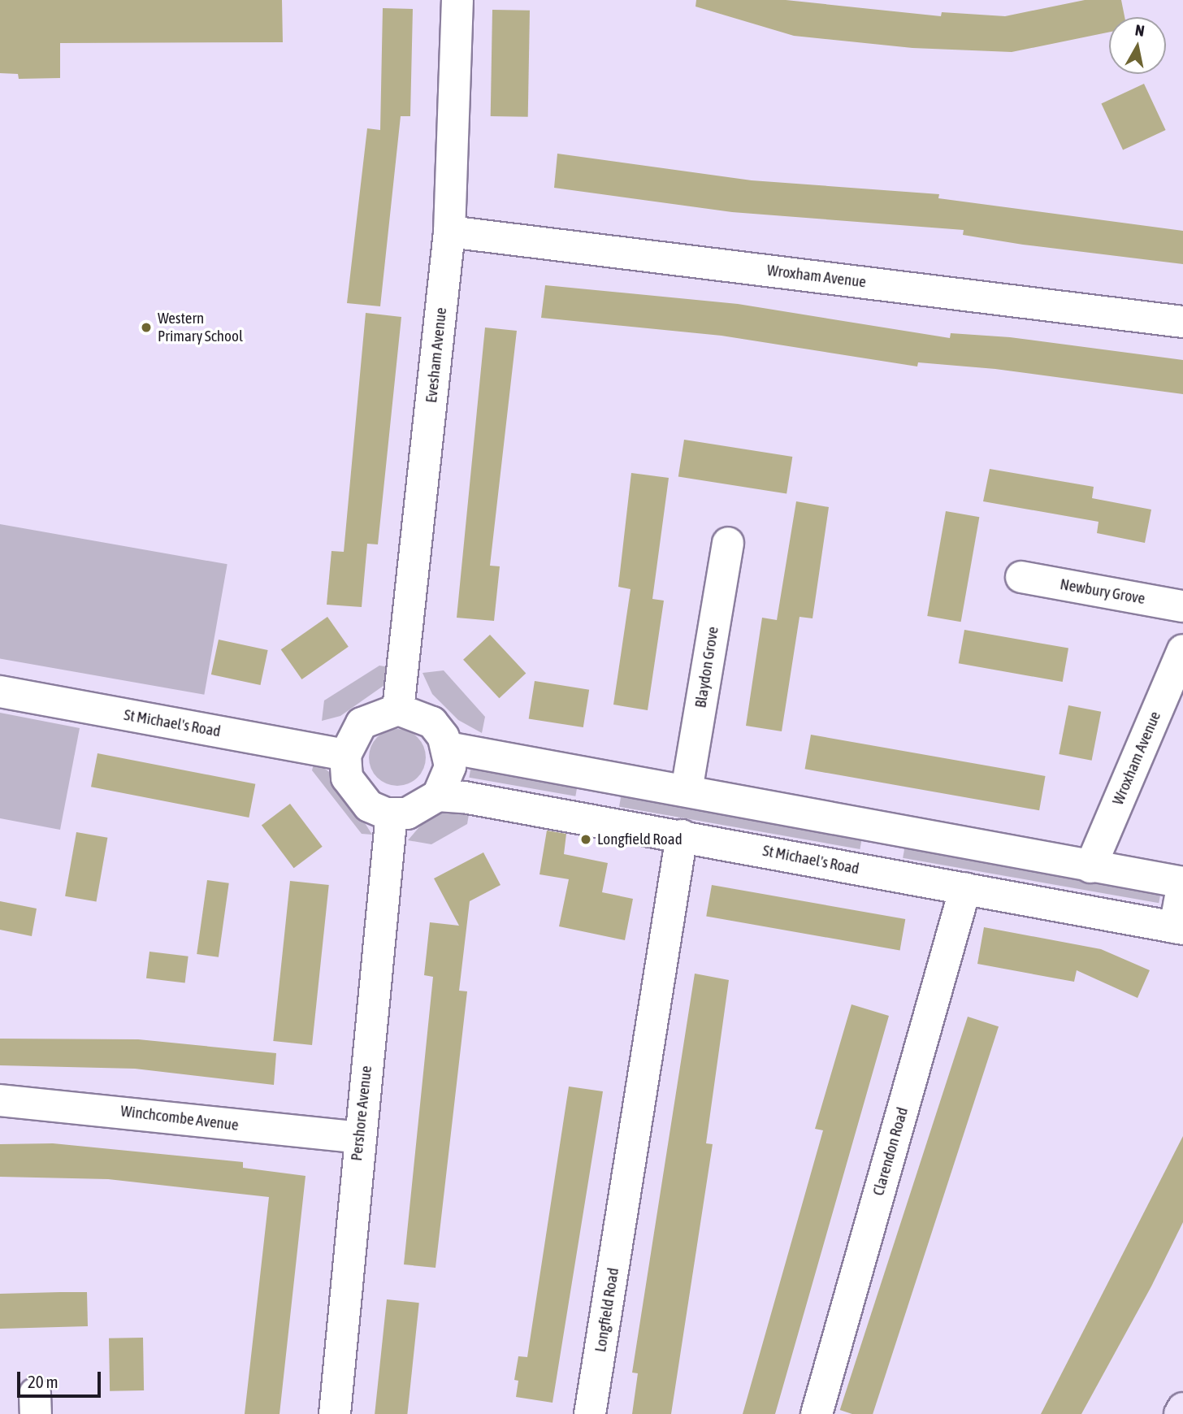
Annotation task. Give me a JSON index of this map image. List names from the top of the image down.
{
  "streets": {
    "street": [
      "Wroxham Avenue",
      "Evesham Avenue",
      "Newbury Grove",
      "Blaydon Grove",
      "St Michael's Road",
      "Pershore Avenue",
      "Winchcombe Avenue",
      "Clarendon Road",
      "Longfield Road"
    ]
  },
  "crossings": [
    ["Wroxham Avenue", "Evesham Avenue"],
    ["Evesham Avenue", "St Michael's Road"],
    ["Evesham Avenue", "Pershore Avenue"],
    ["St Michael's Road", "Pershore Avenue"],
    ["St Michael's Road", "Clarendon Road"],
    ["St Michael's Road", "Longfield Road"],
    ["Pershore Avenue", "Winchcombe Avenue"]
  ],
  "places": ["Western Primary School", "Longfield Road"],
  "scale_bar": "20 m",
  "north": "top"
}
